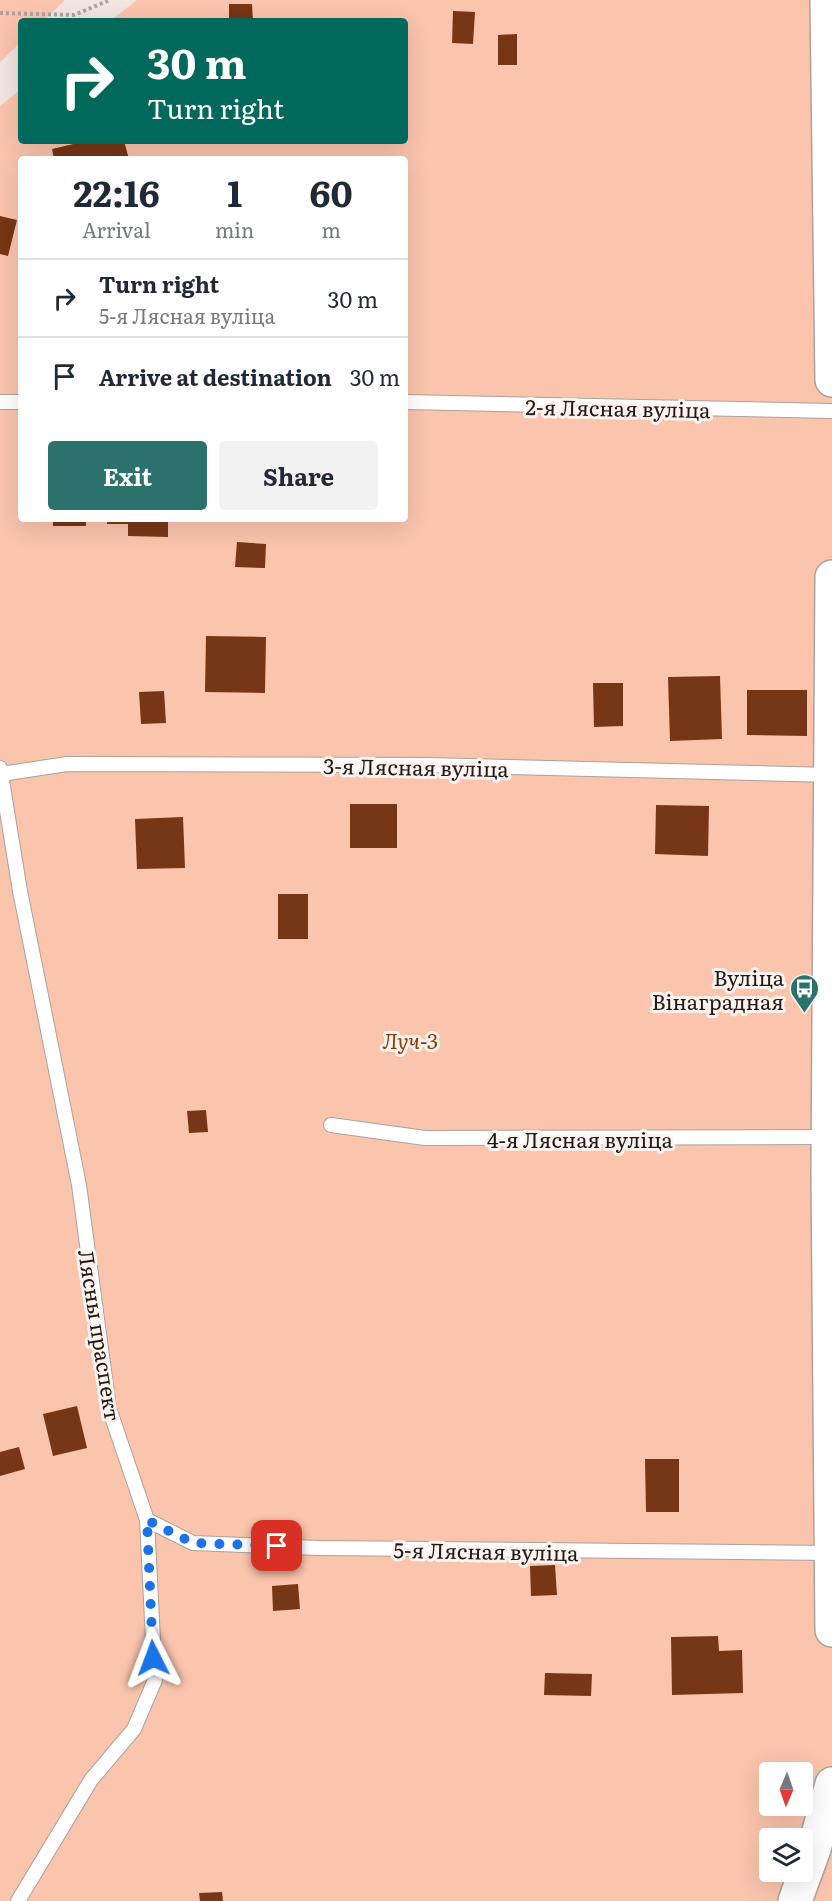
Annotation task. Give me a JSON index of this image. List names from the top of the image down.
{
  "streets": {
    "lane": [
      "2-я Лясная вуліца",
      "3-я Лясная вуліца",
      "4-я Лясная вуліца",
      "Лясны праспект",
      "5-я Лясная вуліца"
    ]
  },
  "crossings": [
    ["3-я Лясная вуліца", "Лясны праспект"],
    ["Лясны праспект", "5-я Лясная вуліца"]
  ],
  "parks": ["Луч-3"],
  "places": {
    "bus stop": ["Вуліца Вінаградная"]
  },
  "north": "bottom",
  "page": {
    "turn": ["30 m", "Turn right"],
    "eta": [
      "22:16",
      "Arrival",
      "1",
      "min",
      "60",
      "m"
    ],
    "list": [
      {
        "name": "Turn right",
        "note": "5-я Лясная вуліца",
        "value": "30 m"
      },
      {
        "name": "Arrive at destination",
        "value": "30 m"
      }
    ],
    "buttons": ["Exit", "Share"]
  }
}
